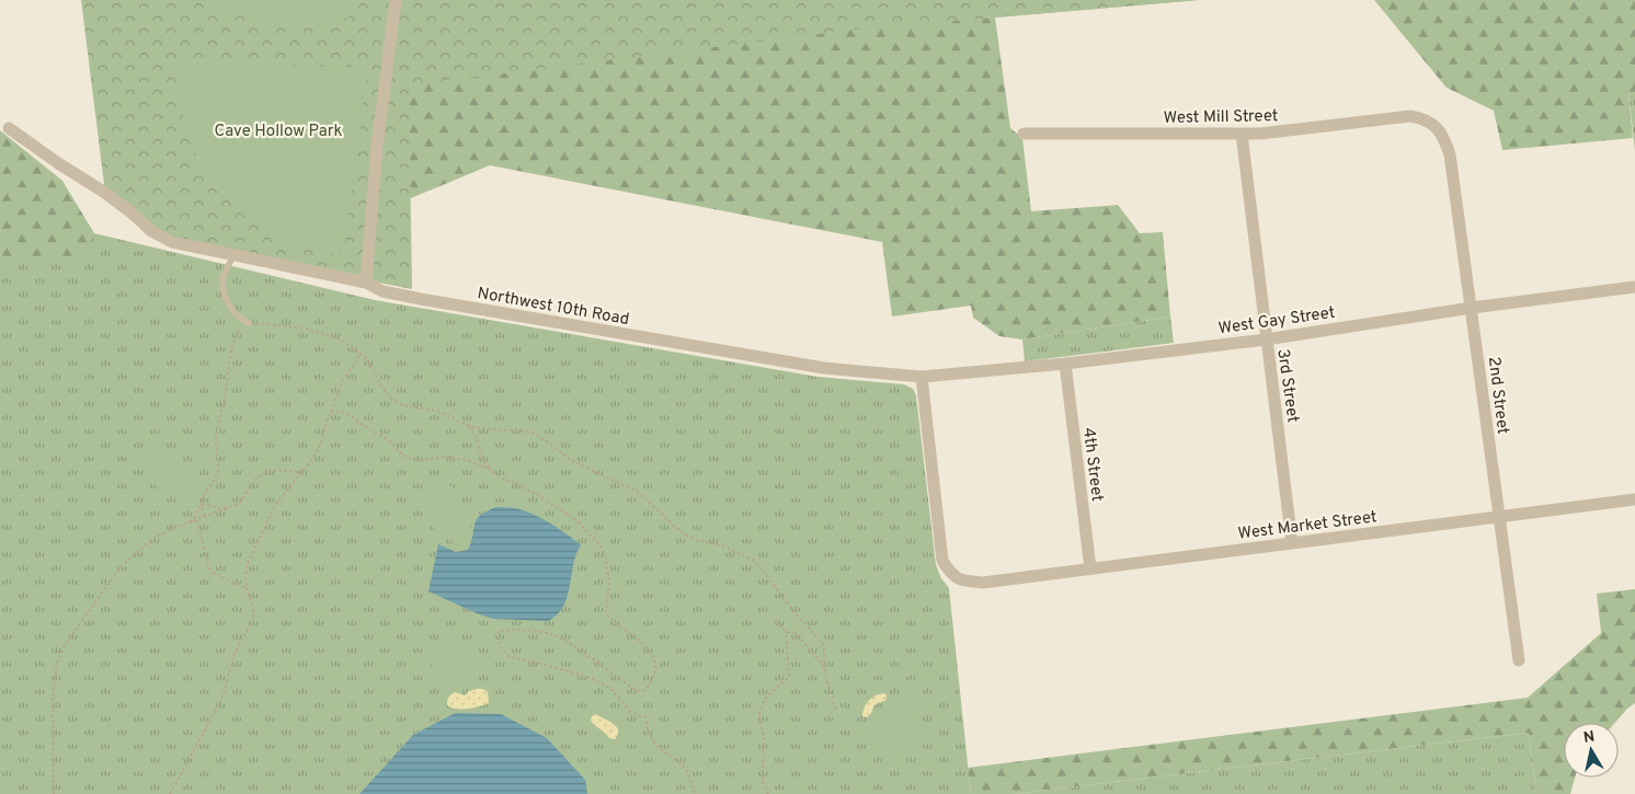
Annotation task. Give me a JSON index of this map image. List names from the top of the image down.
{
  "streets": {
    "street": [
      "West Mill Street",
      "Northwest 10th Road",
      "West Gay Street",
      "3rd Street",
      "2nd Street",
      "4th Street",
      "West Market Street"
    ]
  },
  "crossings": [
    ["West Mill Street", "3rd Street"],
    ["West Mill Street", "2nd Street"],
    ["Northwest 10th Road", "West Gay Street"],
    ["Northwest 10th Road", "West Market Street"],
    ["West Gay Street", "3rd Street"],
    ["West Gay Street", "2nd Street"],
    ["West Gay Street", "4th Street"],
    ["West Gay Street", "West Market Street"],
    ["3rd Street", "West Market Street"],
    ["2nd Street", "West Market Street"],
    ["4th Street", "West Market Street"]
  ],
  "parks": ["Cave Hollow Park"],
  "north": "top"
}
